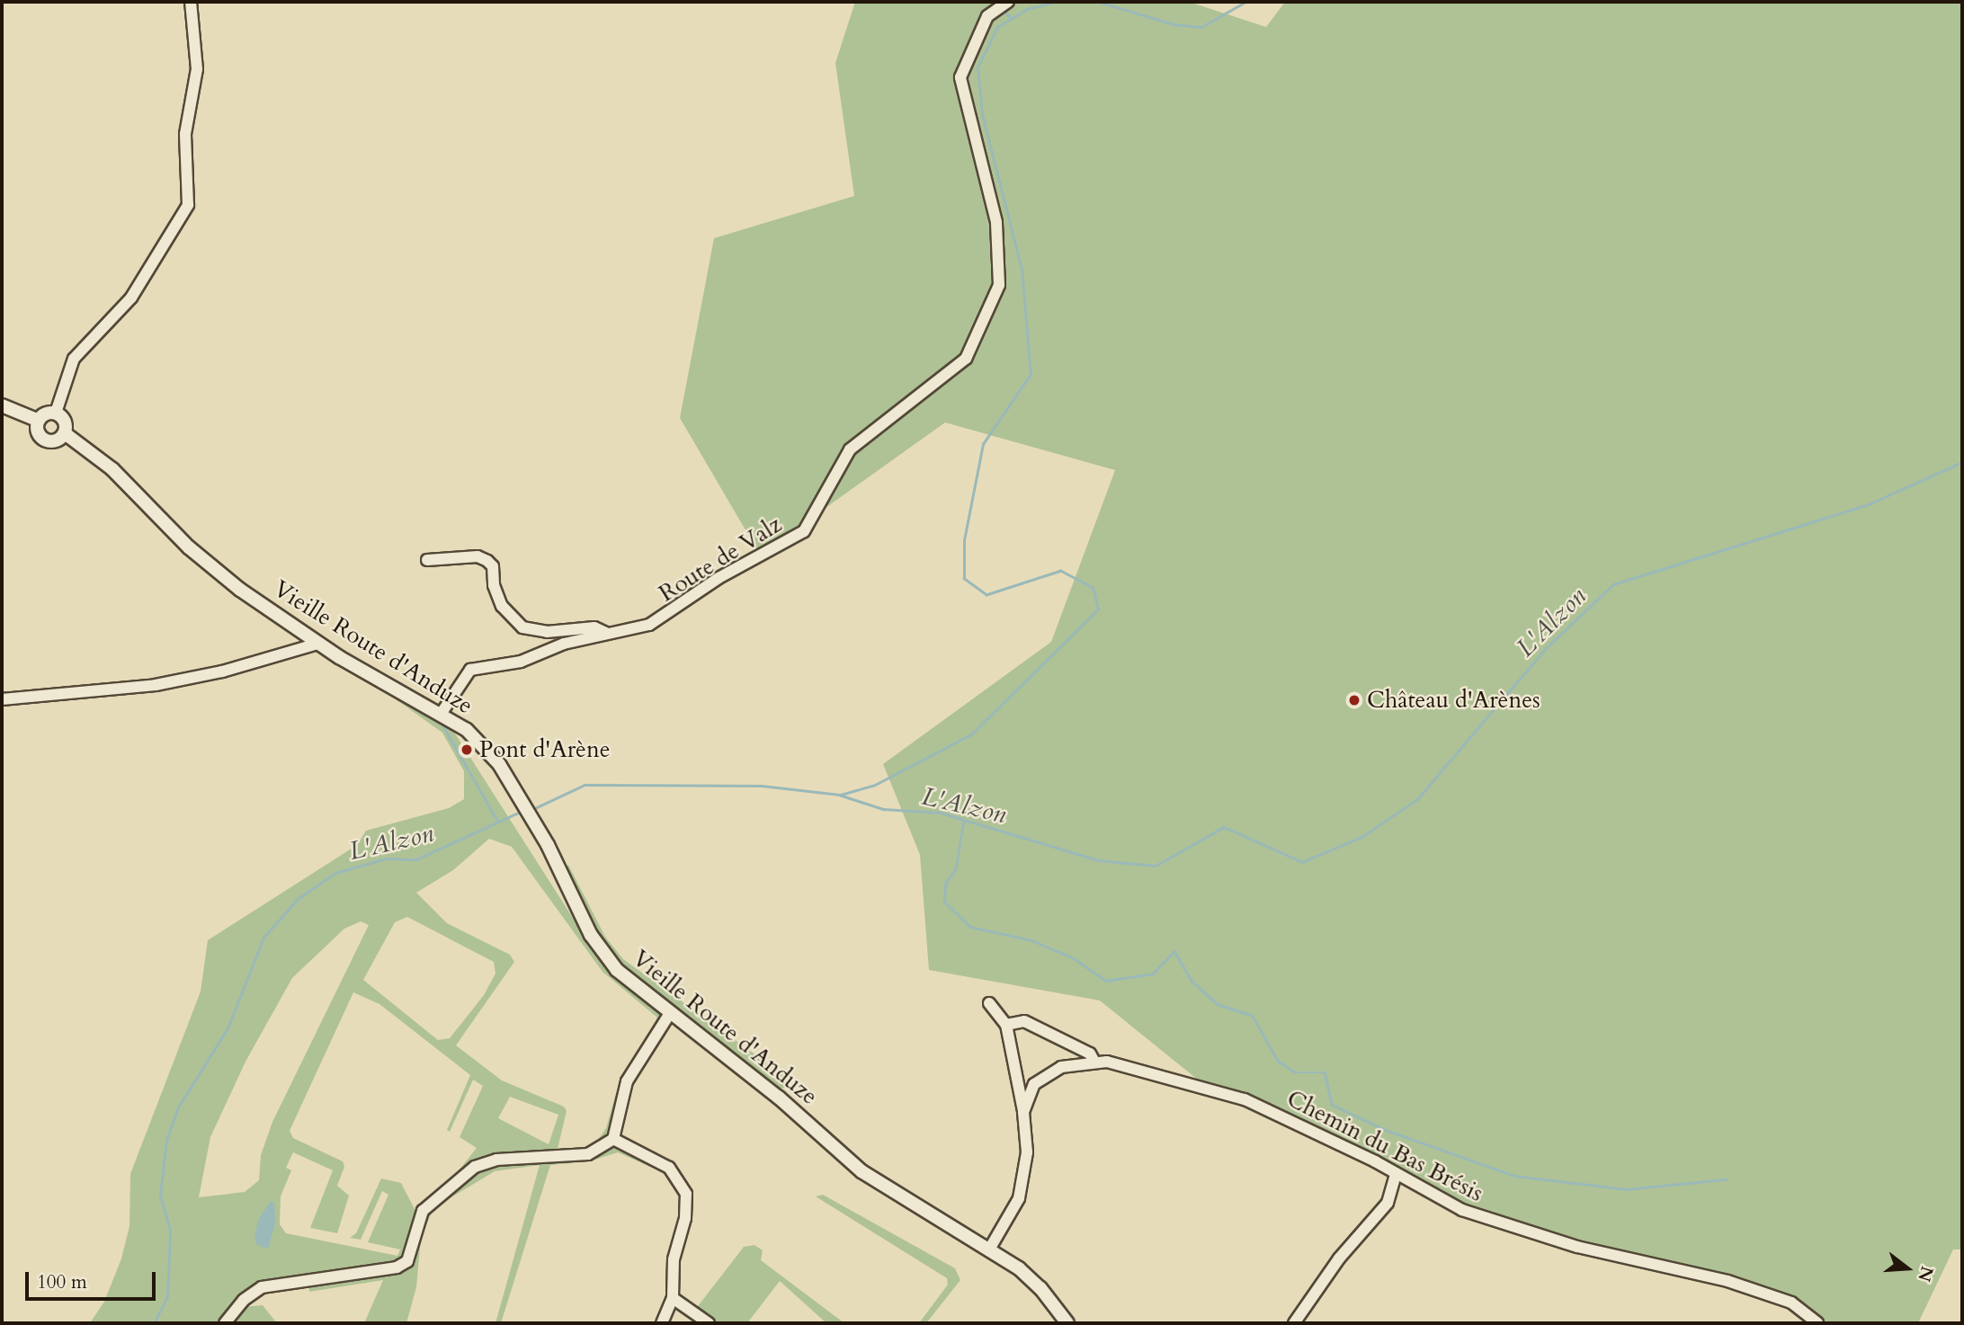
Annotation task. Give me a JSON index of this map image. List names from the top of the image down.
{
  "streets": {
    "street": ["Route de Valz", "Vieille Route d'Anduze", "Chemin du Bas Brésis"]
  },
  "crossings": [
    ["Route de Valz", "Vieille Route d'Anduze"],
    ["Vieille Route d'Anduze", "Chemin du Bas Brésis"]
  ],
  "water": ["L'Alzon"],
  "places": ["Château d'Arènes", "Pont d'Arène"],
  "scale_bar": "100 m",
  "north": "right"
}
